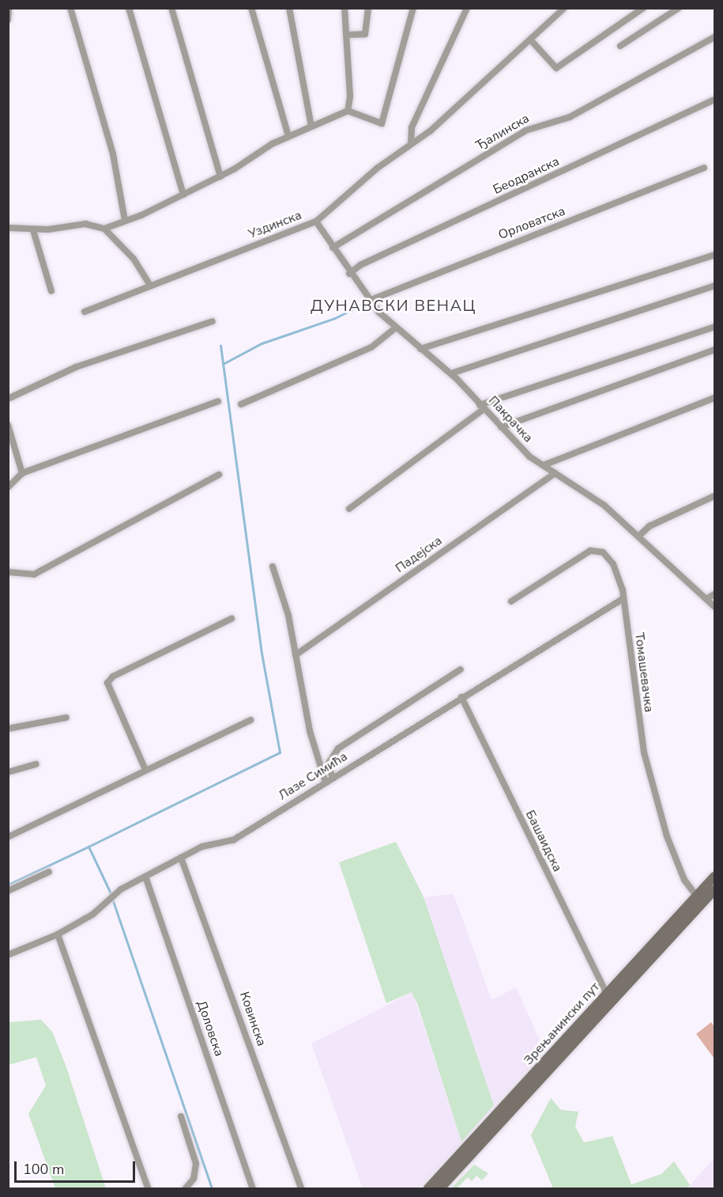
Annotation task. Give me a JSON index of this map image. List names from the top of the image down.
{
  "streets": {
    "main road": ["Зрењанински пут"],
    "street": [
      "Ђалинска",
      "Беодранска",
      "Орловатска",
      "Уздинска",
      "Пакрачка",
      "Падејска",
      "Томашевачка",
      "Лазе Симића",
      "Башаидска",
      "Ковинска",
      "Доловска"
    ]
  },
  "crossings": [
    ["Ђалинска", "Пакрачка"],
    ["Беодранска", "Пакрачка"],
    ["Орловатска", "Пакрачка"],
    ["Уздинска", "Пакрачка"],
    ["Пакрачка", "Падејска"],
    ["Томашевачка", "Лазе Симића"],
    ["Томашевачка", "Зрењанински пут"],
    ["Лазе Симића", "Башаидска"],
    ["Лазе Симића", "Ковинска"],
    ["Лазе Симића", "Доловска"],
    ["Башаидска", "Зрењанински пут"]
  ],
  "districts": ["ДУНАВСКИ ВЕНАЦ"],
  "scale_bar": "100 m"
}
